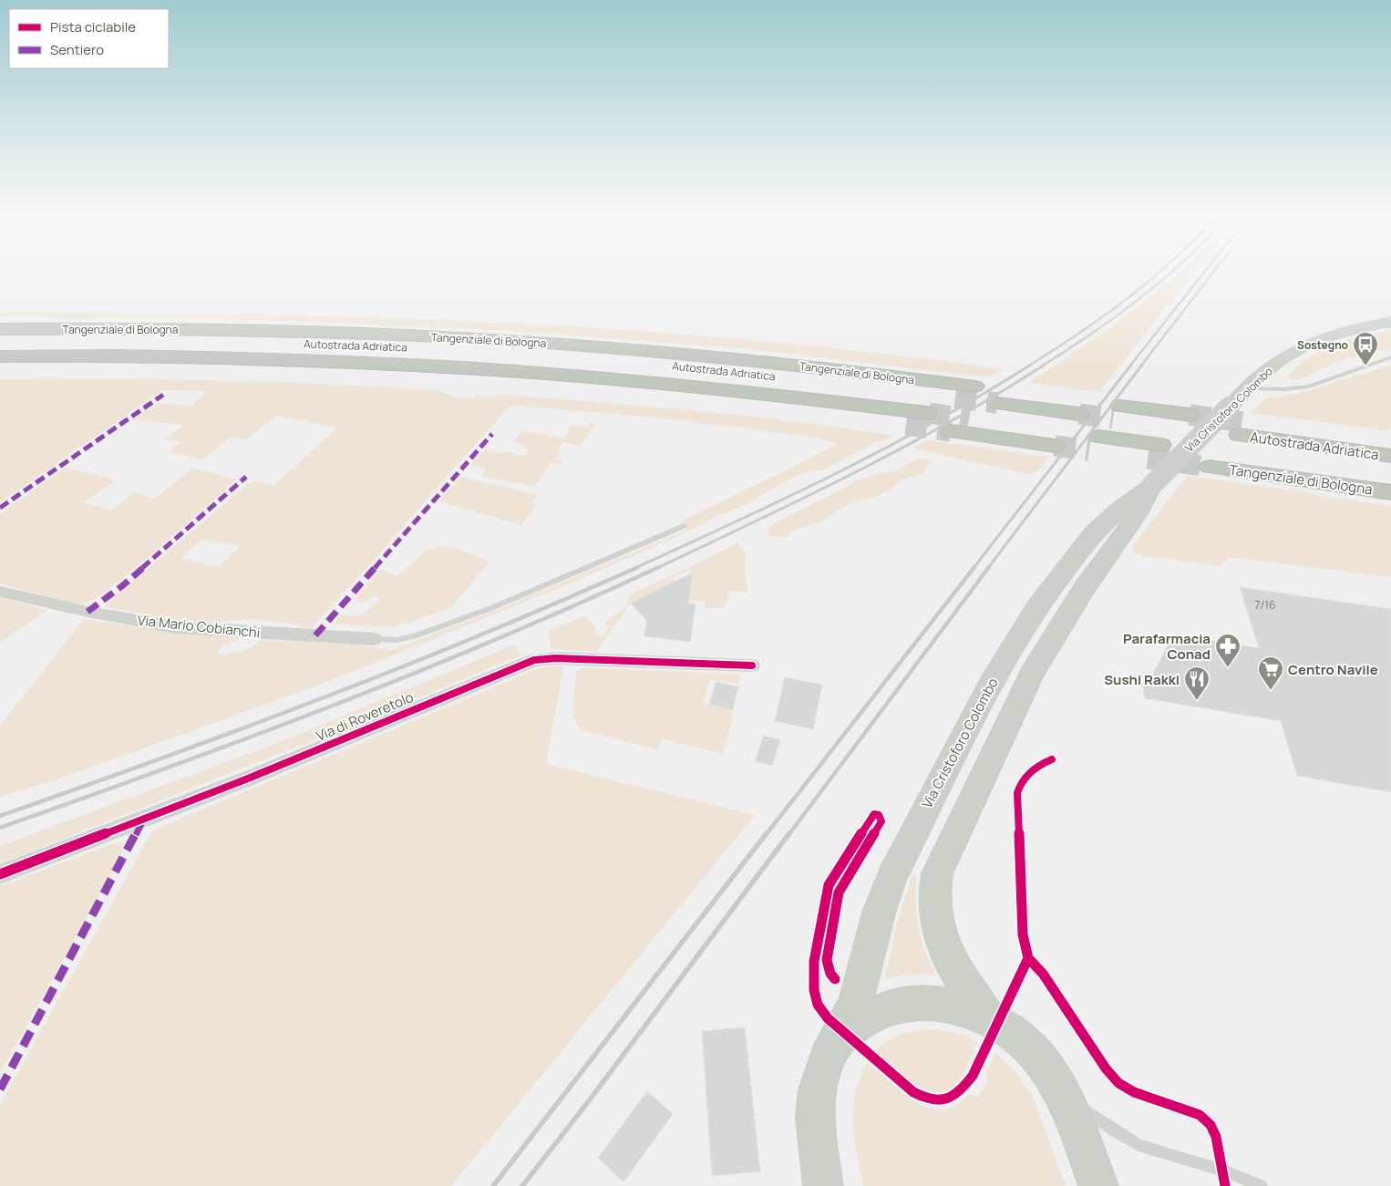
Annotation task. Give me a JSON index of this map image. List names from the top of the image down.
{
  "streets": {
    "highway": ["Tangenziale di Bologna", "Autostrada Adriatica"],
    "main road": ["Via Cristoforo Colombo"],
    "street": ["Via Mario Cobianchi", "Via di Roveretolo"]
  },
  "crossings": [
    ["Tangenziale di Bologna", "Autostrada Adriatica"]
  ],
  "places": {
    "bus stop": ["Sostegno"],
    "pharmacy": ["Parafarmacia Conad"],
    "supermarket": ["Centro Navile"],
    "restaurant": ["Sushi Rakki"]
  },
  "house_numbers": ["7/16"],
  "legend": ["Pista ciclabile", "Sentiero"]
}
